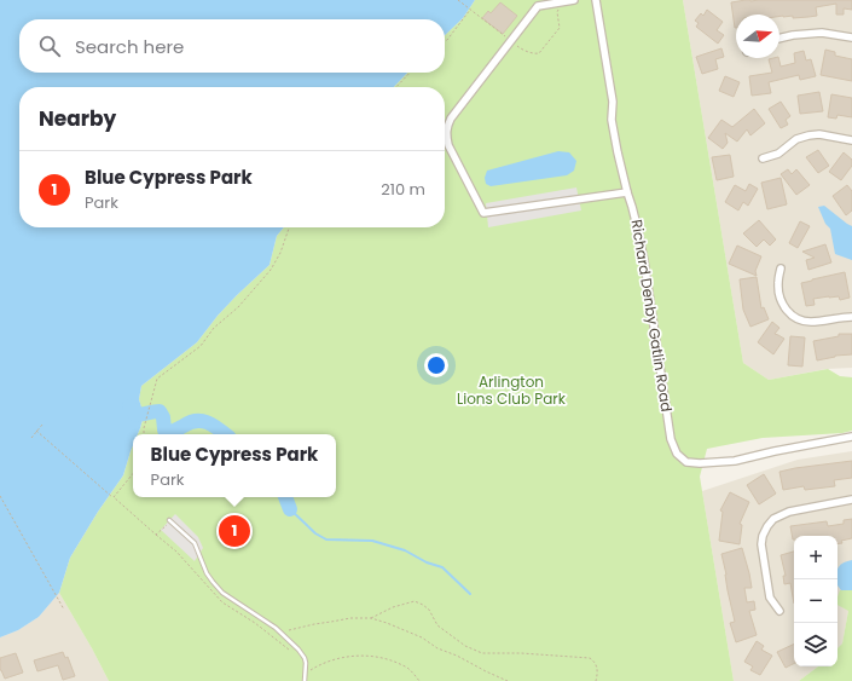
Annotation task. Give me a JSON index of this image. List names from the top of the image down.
{
  "streets": {
    "street": ["Richard Denby Gatlin Road"]
  },
  "parks": ["Arlington Lions Club Park"],
  "north": "right",
  "page": {
    "search": "Search here",
    "heading": "Nearby",
    "list": [
      {
        "mark": "1",
        "name": "Blue Cypress Park",
        "note": "Park",
        "value": "210 m"
      }
    ],
    "popup": ["Blue Cypress Park", "Park"],
    "pins": "1",
    "map_buttons": ["+", "−"]
  }
}
